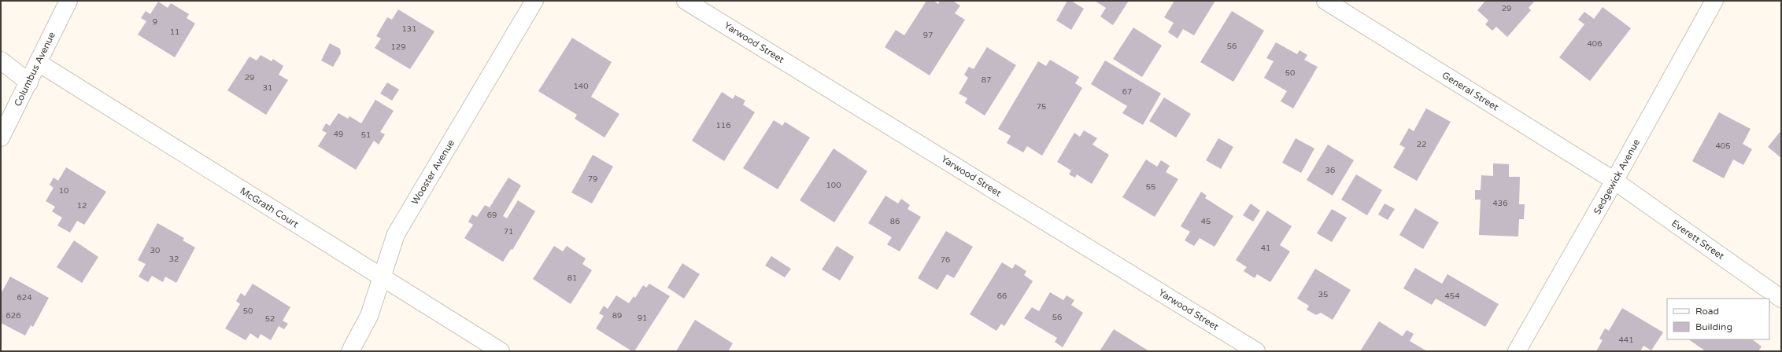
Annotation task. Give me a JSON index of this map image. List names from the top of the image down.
{
  "streets": {
    "street": [
      "Yarwood Street",
      "Columbus Avenue",
      "General Street",
      "Wooster Avenue",
      "Sedgewick Avenue",
      "McGrath Court",
      "Everett Street"
    ]
  },
  "crossings": [
    ["Columbus Avenue", "McGrath Court"],
    ["General Street", "Sedgewick Avenue"],
    ["General Street", "Everett Street"],
    ["Wooster Avenue", "McGrath Court"],
    ["Sedgewick Avenue", "Everett Street"]
  ],
  "house_numbers": [
    "29",
    "9",
    "131",
    "11",
    "97",
    "406",
    "56",
    "129",
    "50",
    "29",
    "87",
    "140",
    "31",
    "67",
    "75",
    "116",
    "49",
    "51",
    "22",
    "405",
    "36",
    "79",
    "100",
    "55",
    "10",
    "436",
    "12",
    "69",
    "86",
    "45",
    "71",
    "41",
    "30",
    "32",
    "76",
    "81",
    "35",
    "66",
    "454",
    "624",
    "50",
    "626",
    "89",
    "56",
    "91",
    "52",
    "441"
  ],
  "legend": ["Road", "Building"]
}
